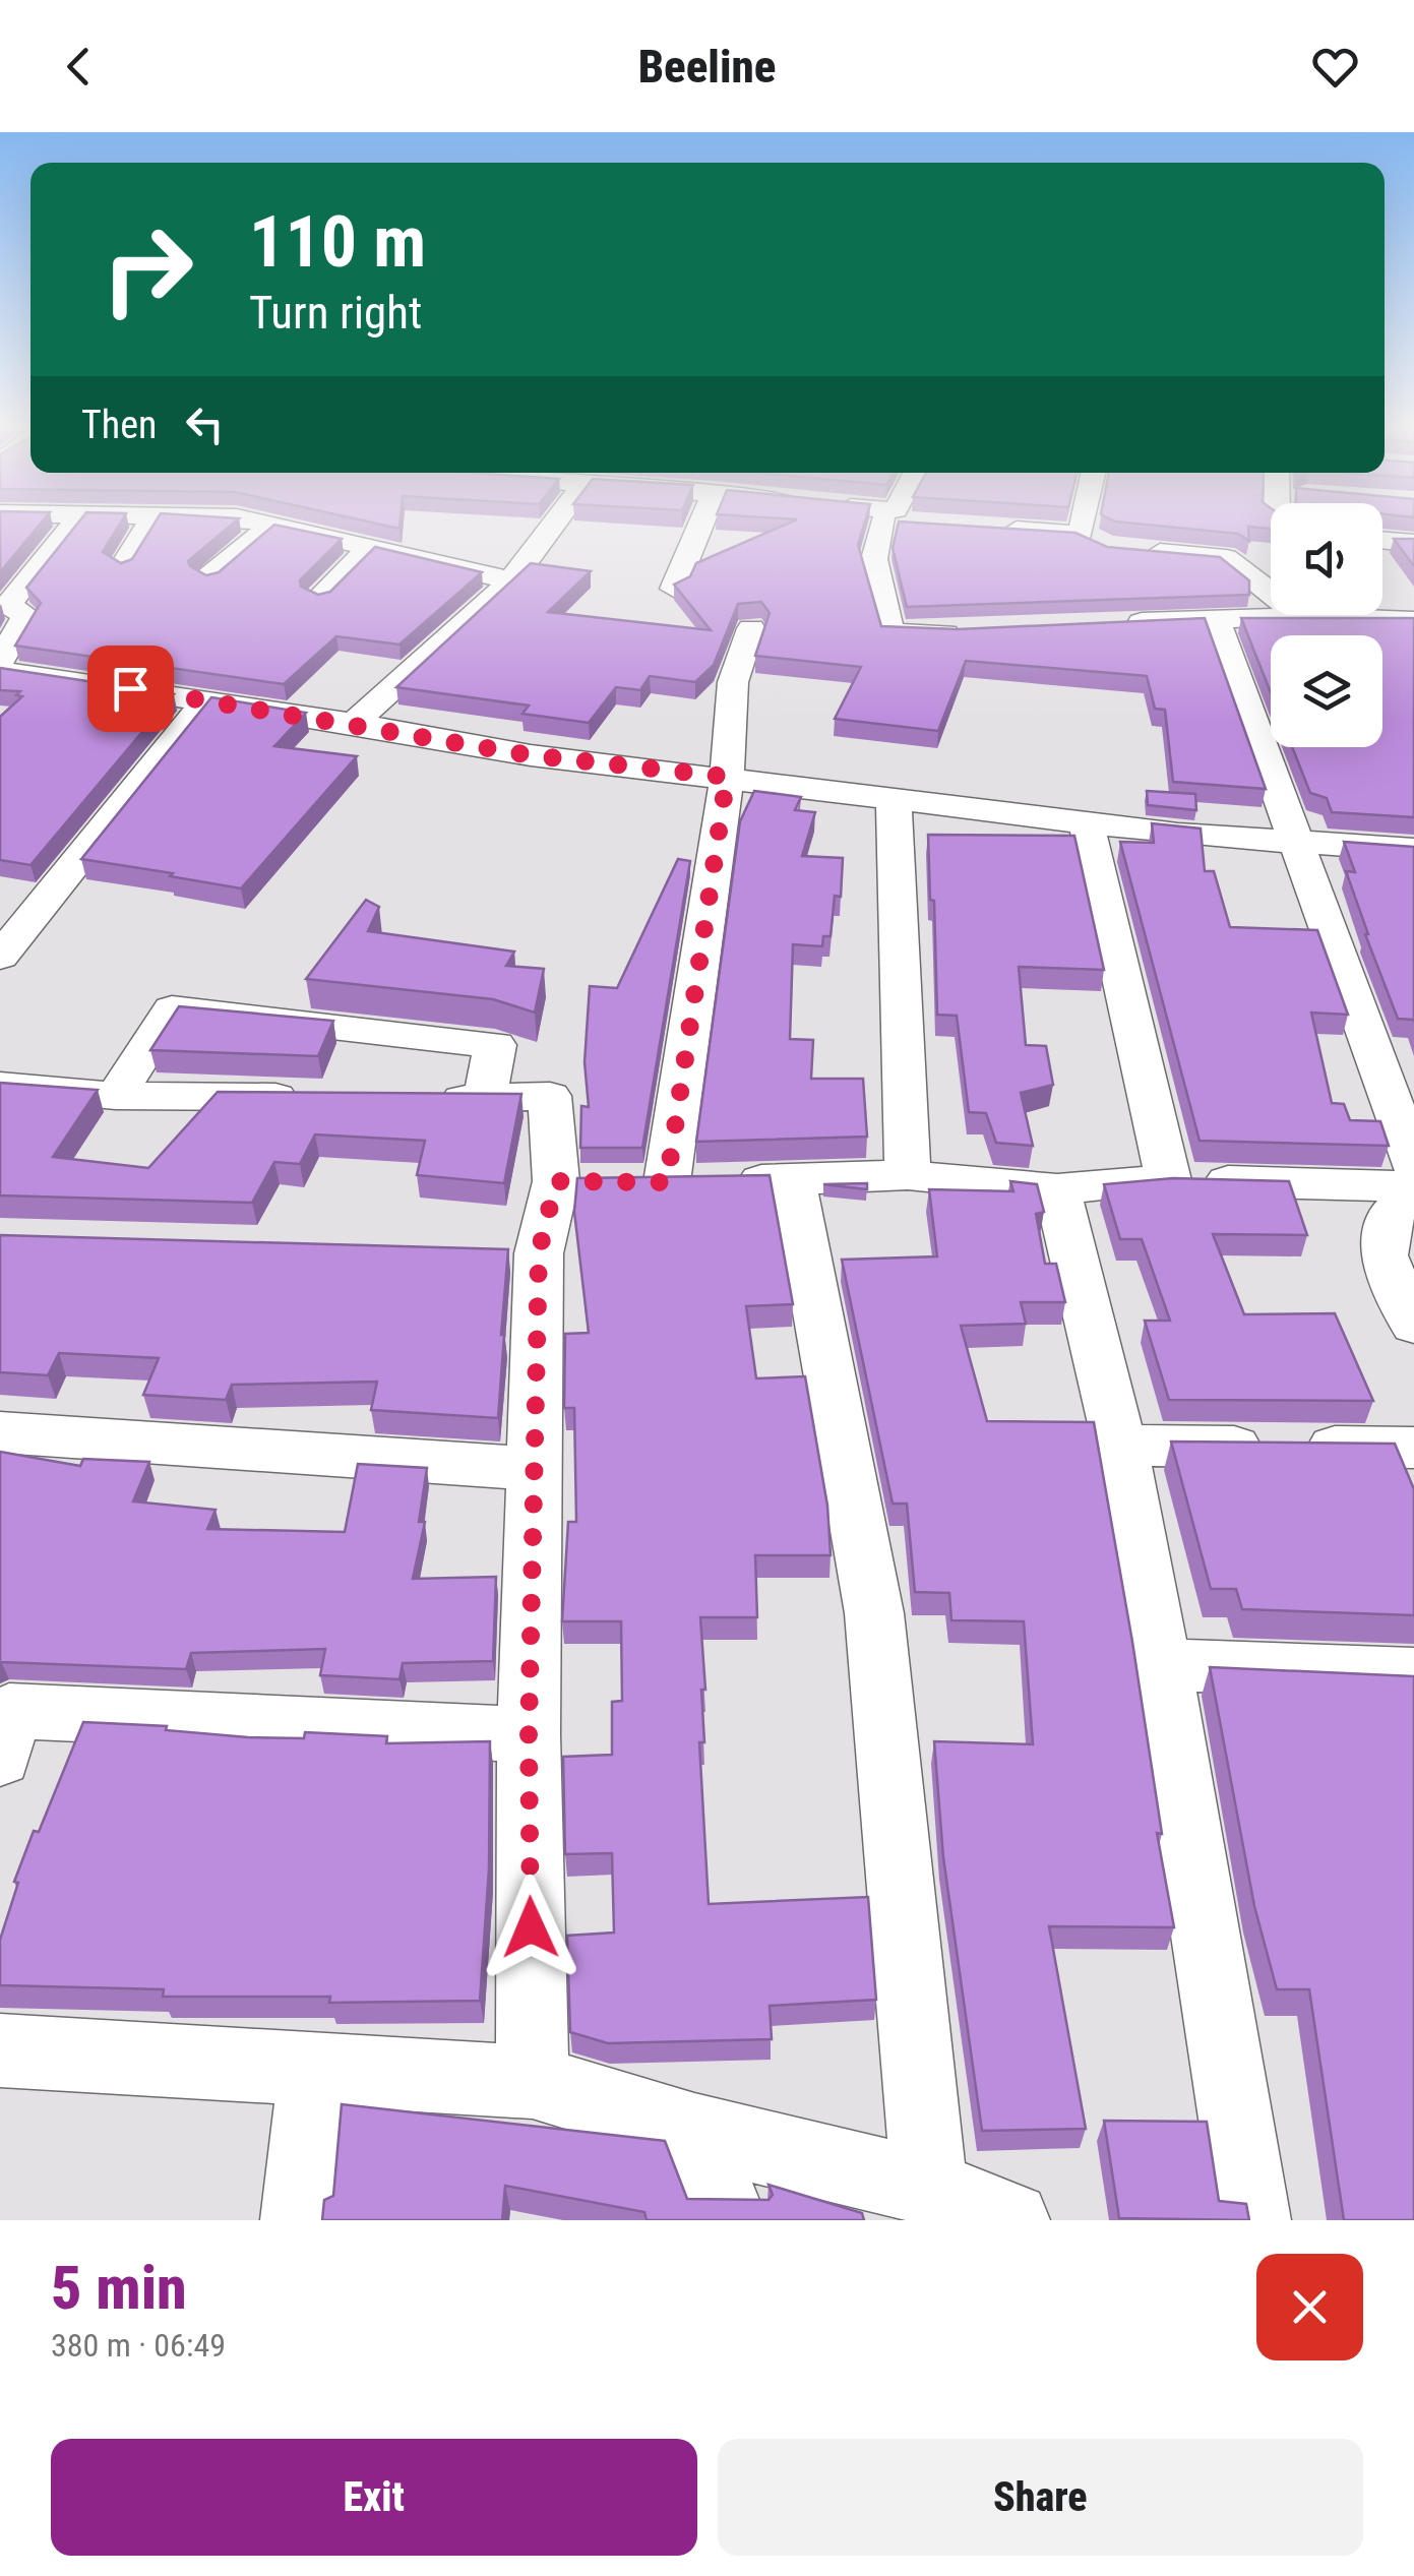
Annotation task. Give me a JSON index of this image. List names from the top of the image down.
{
  "page": {
    "header": "Beeline",
    "turn": ["110 m", "Turn right"],
    "then": "Then",
    "heading": ["5 min", "380 m · 06:49"],
    "buttons": ["Exit", "Share"]
  }
}
